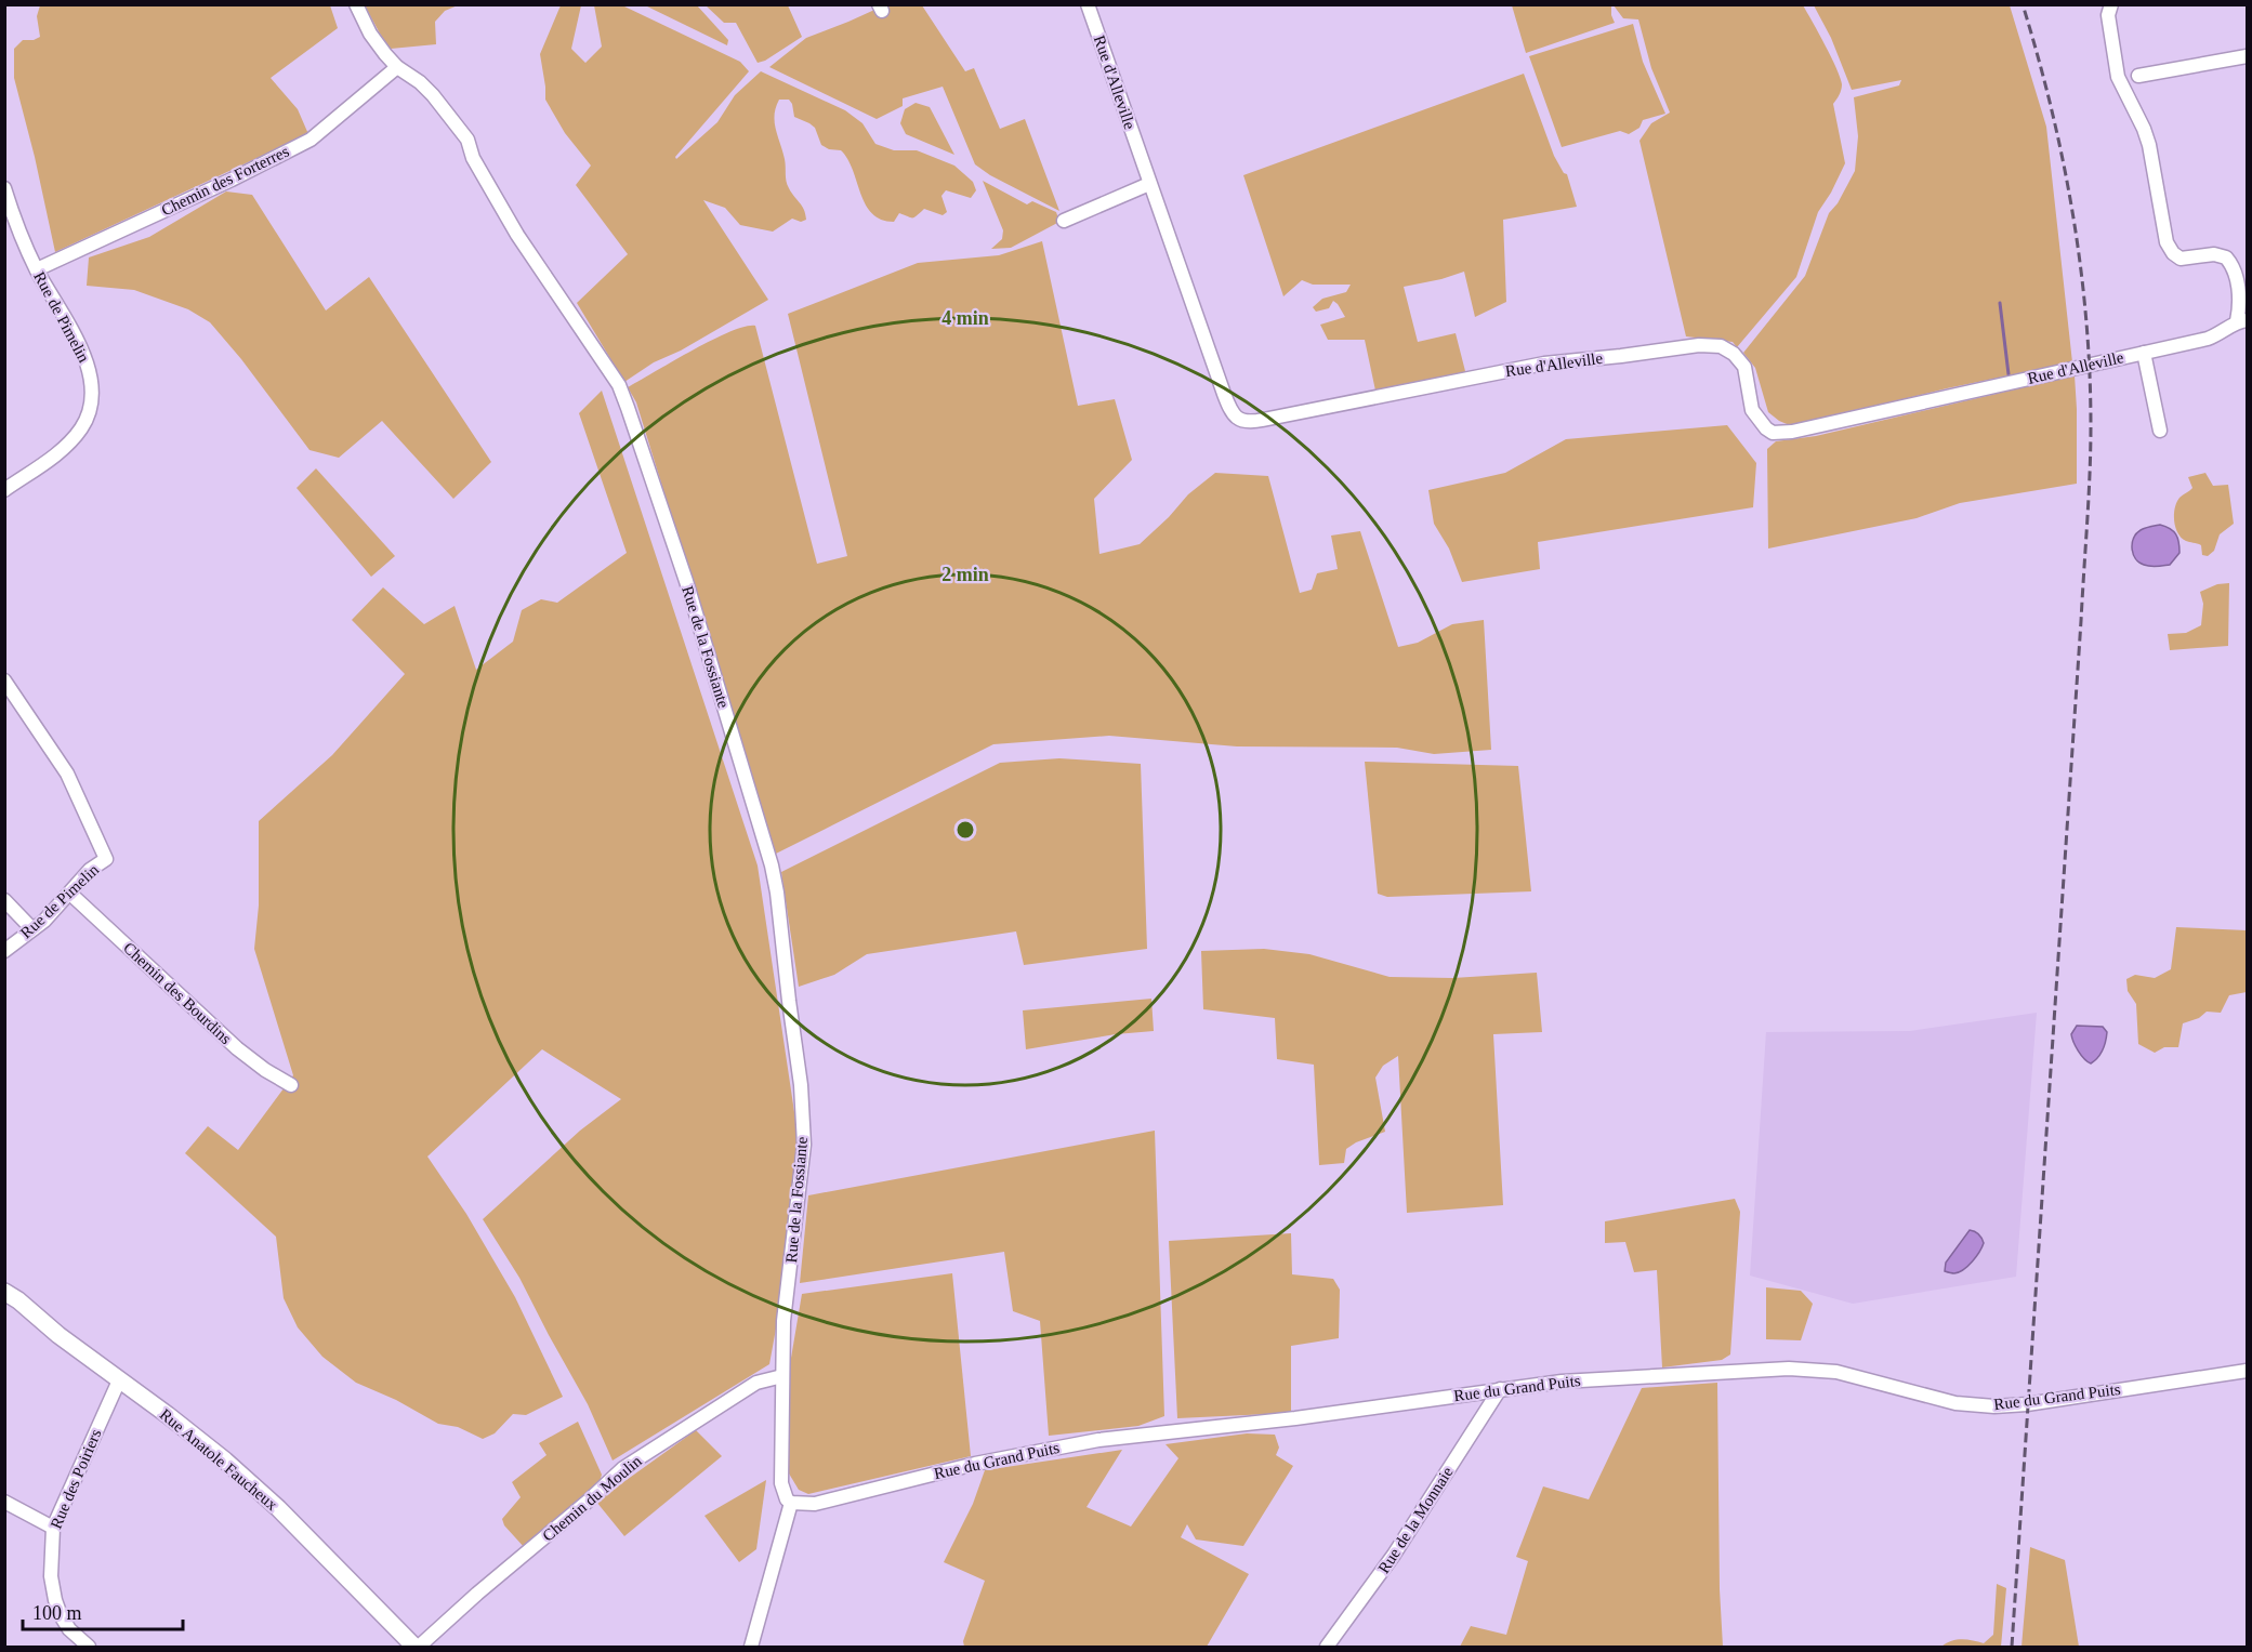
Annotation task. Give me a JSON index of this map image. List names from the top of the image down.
{
  "streets": {
    "main road": ["Rue Anatole Faucheux"],
    "street": [
      "Rue d'Alleville",
      "Chemin des Forterres",
      "Rue de Pimelin",
      "Rue de la Fossiante",
      "Chemin des Bourdins",
      "Rue du Grand Puits",
      "Rue des Poiriers",
      "Chemin du Moulin",
      "Rue de la Monnaie"
    ]
  },
  "crossings": [
    ["Chemin des Forterres", "Rue de Pimelin"],
    ["Chemin des Forterres", "Rue de la Fossiante"],
    ["Rue de Pimelin", "Chemin des Bourdins"],
    ["Rue de la Fossiante", "Chemin du Moulin"],
    ["Rue du Grand Puits", "Rue de la Monnaie"],
    ["Rue Anatole Faucheux", "Rue des Poiriers"],
    ["Rue Anatole Faucheux", "Chemin du Moulin"]
  ],
  "scale_bar": "100 m",
  "rings": ["4 min", "2 min"]
}
